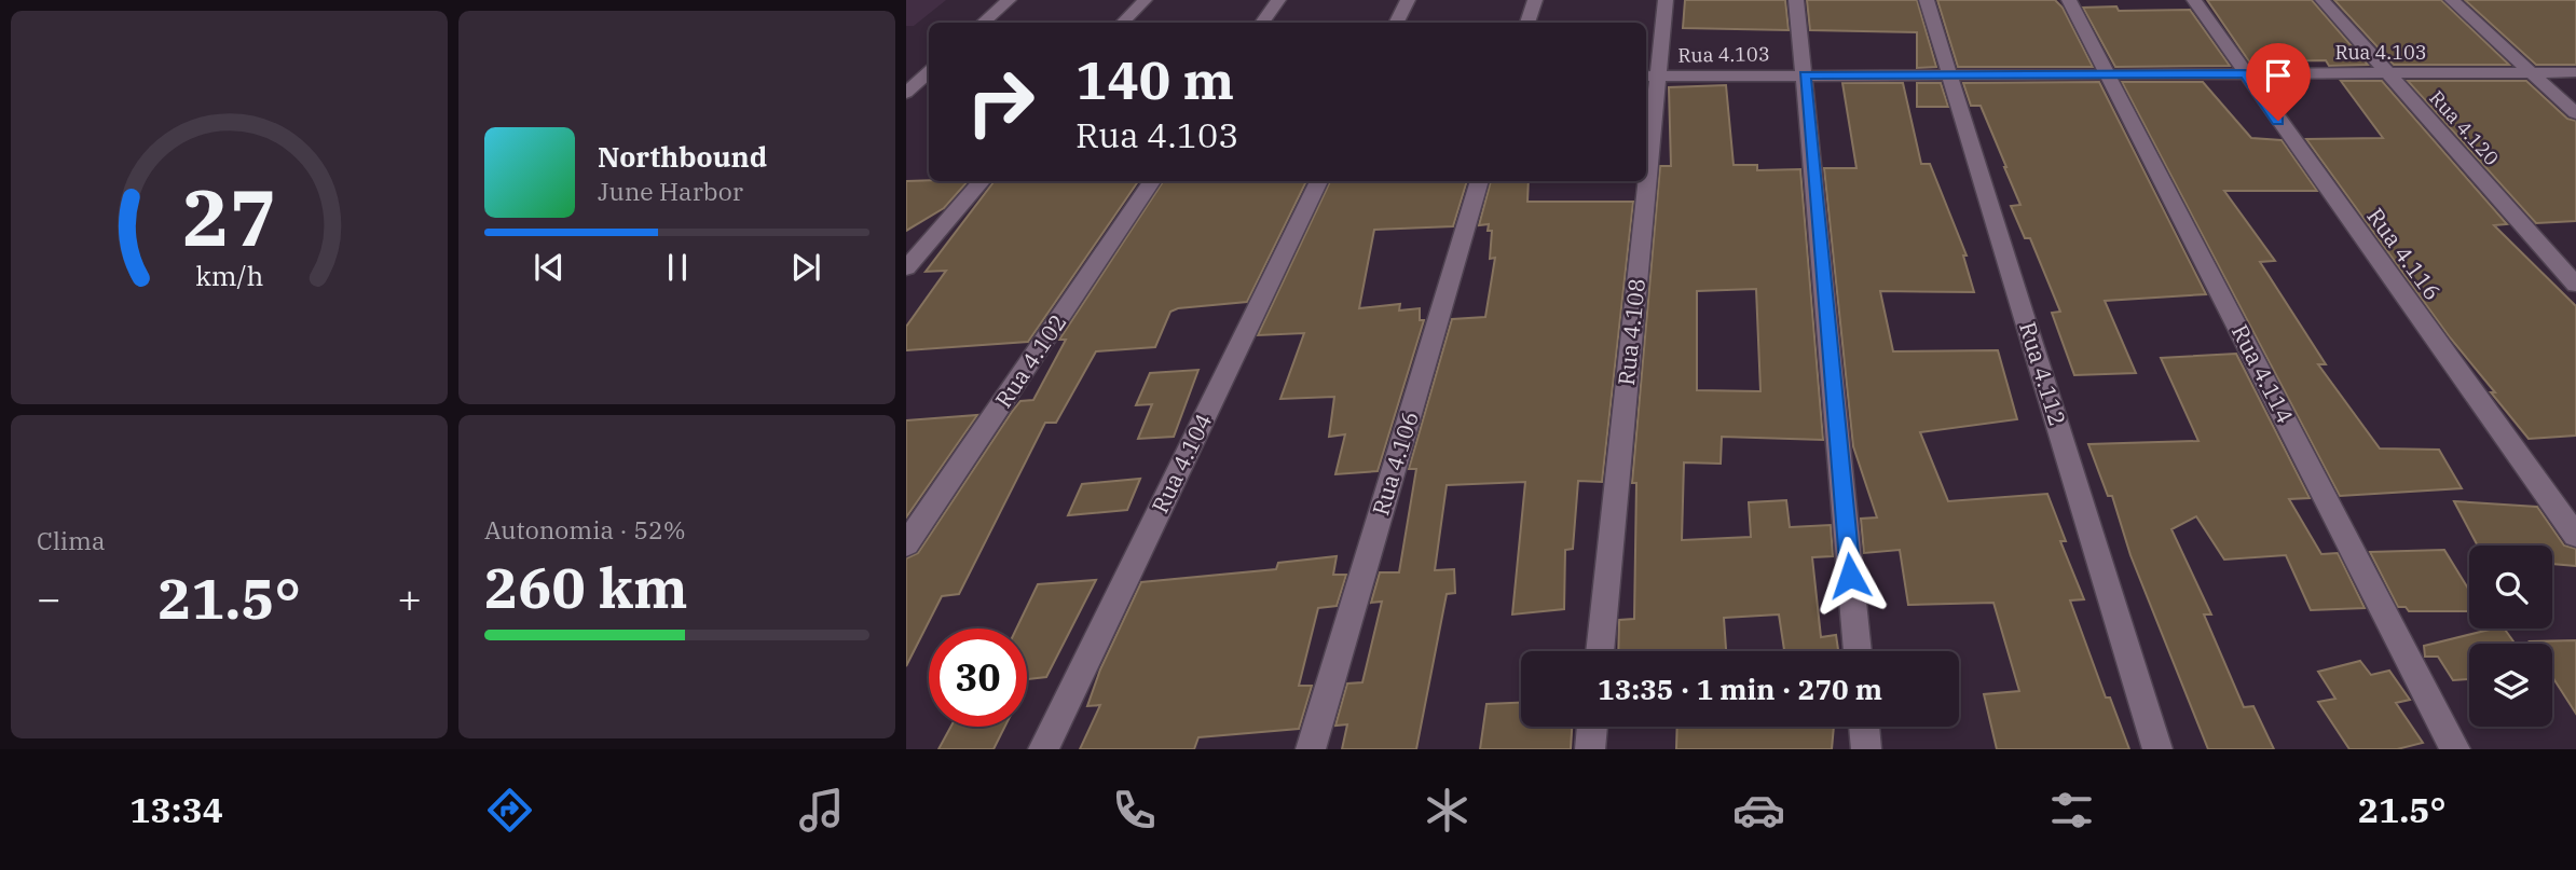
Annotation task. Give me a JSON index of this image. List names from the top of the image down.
{
  "streets": {
    "street": [
      "Rua 4.103",
      "Rua 4.120",
      "Rua 4.116",
      "Rua 4.108",
      "Rua 4.102",
      "Rua 4.112",
      "Rua 4.114",
      "Rua 4.104",
      "Rua 4.106"
    ]
  },
  "crossings": [
    ["Rua 4.103", "Rua 4.120"],
    ["Rua 4.103", "Rua 4.116"],
    ["Rua 4.103", "Rua 4.108"],
    ["Rua 4.103", "Rua 4.112"],
    ["Rua 4.103", "Rua 4.114"]
  ],
  "page": {
    "turn": ["140 m", "Rua 4.103"],
    "song": ["Northbound", "June Harbor"],
    "tile": [
      "Clima",
      ["Autonomia · 52%", "260 km"]
    ],
    "heat": ["−", "21.5°", "+"],
    "limit": "30",
    "trip": "13:35 · 1 min · 270 m",
    "tabs": ["13:34", "21.5°"],
    "gauge": ["27", "km/h"]
  }
}
